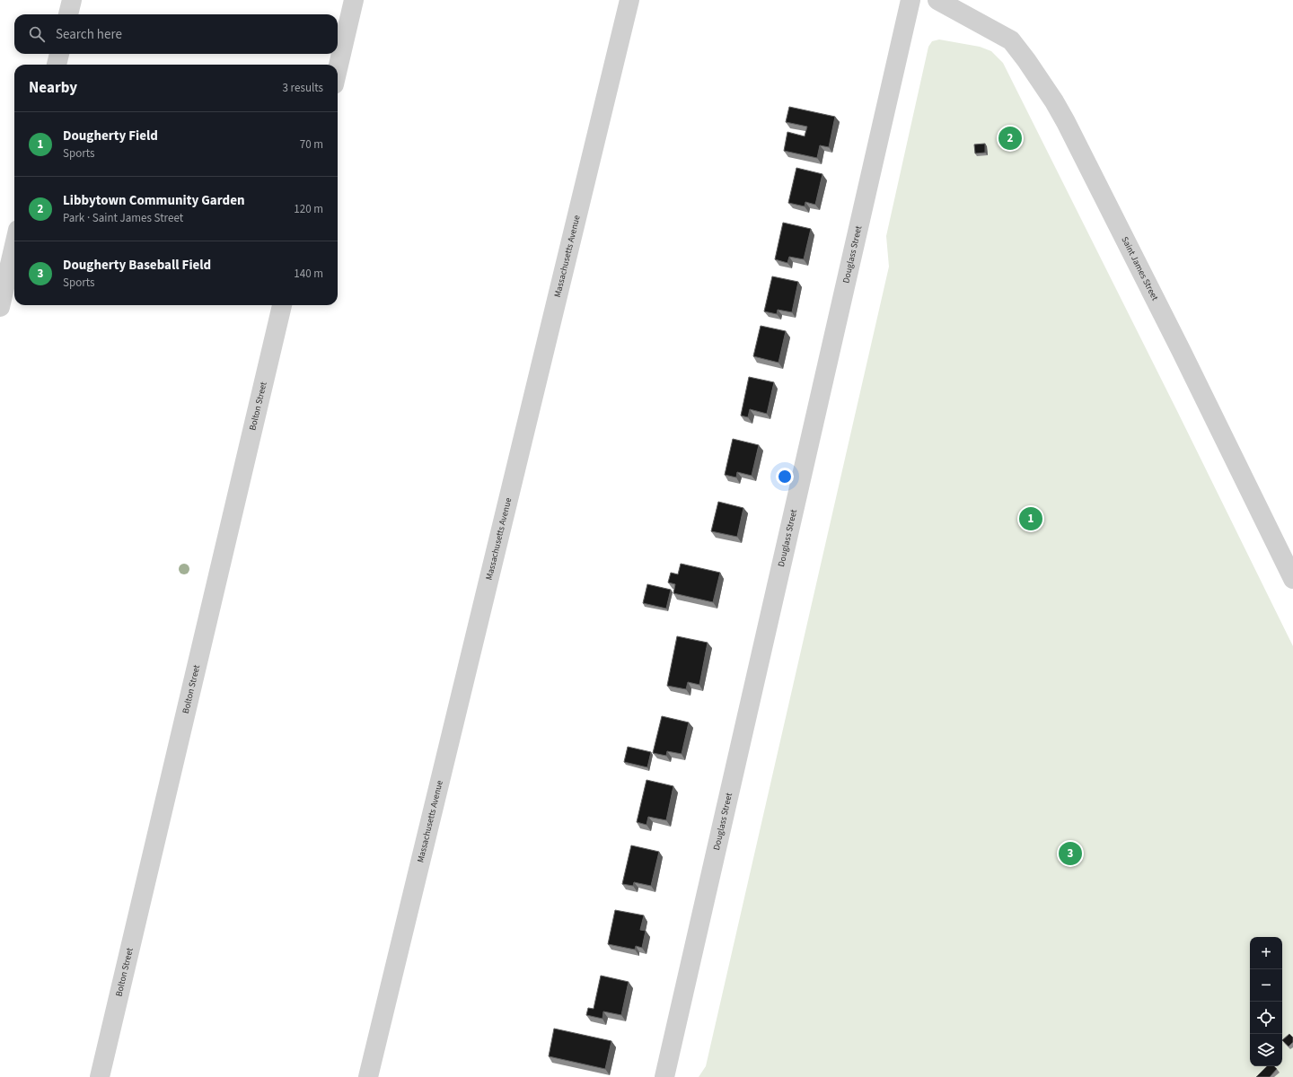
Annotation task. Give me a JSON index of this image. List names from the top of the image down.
{
  "streets": {
    "street": [
      "Douglass Street",
      "Massachusetts Avenue",
      "Saint James Street",
      "Bolton Street"
    ]
  },
  "page": {
    "search": "Search here",
    "heading": ["Nearby", "3 results"],
    "list": [
      {
        "mark": "1",
        "name": "Dougherty Field",
        "note": "Sports",
        "value": "70 m"
      },
      {
        "mark": "2",
        "name": "Libbytown Community Garden",
        "note": "Park · Saint James Street",
        "value": "120 m"
      },
      {
        "mark": "3",
        "name": "Dougherty Baseball Field",
        "note": "Sports",
        "value": "140 m"
      }
    ],
    "pins": ["2", "1", "3"],
    "map_buttons": ["+", "−"]
  }
}
